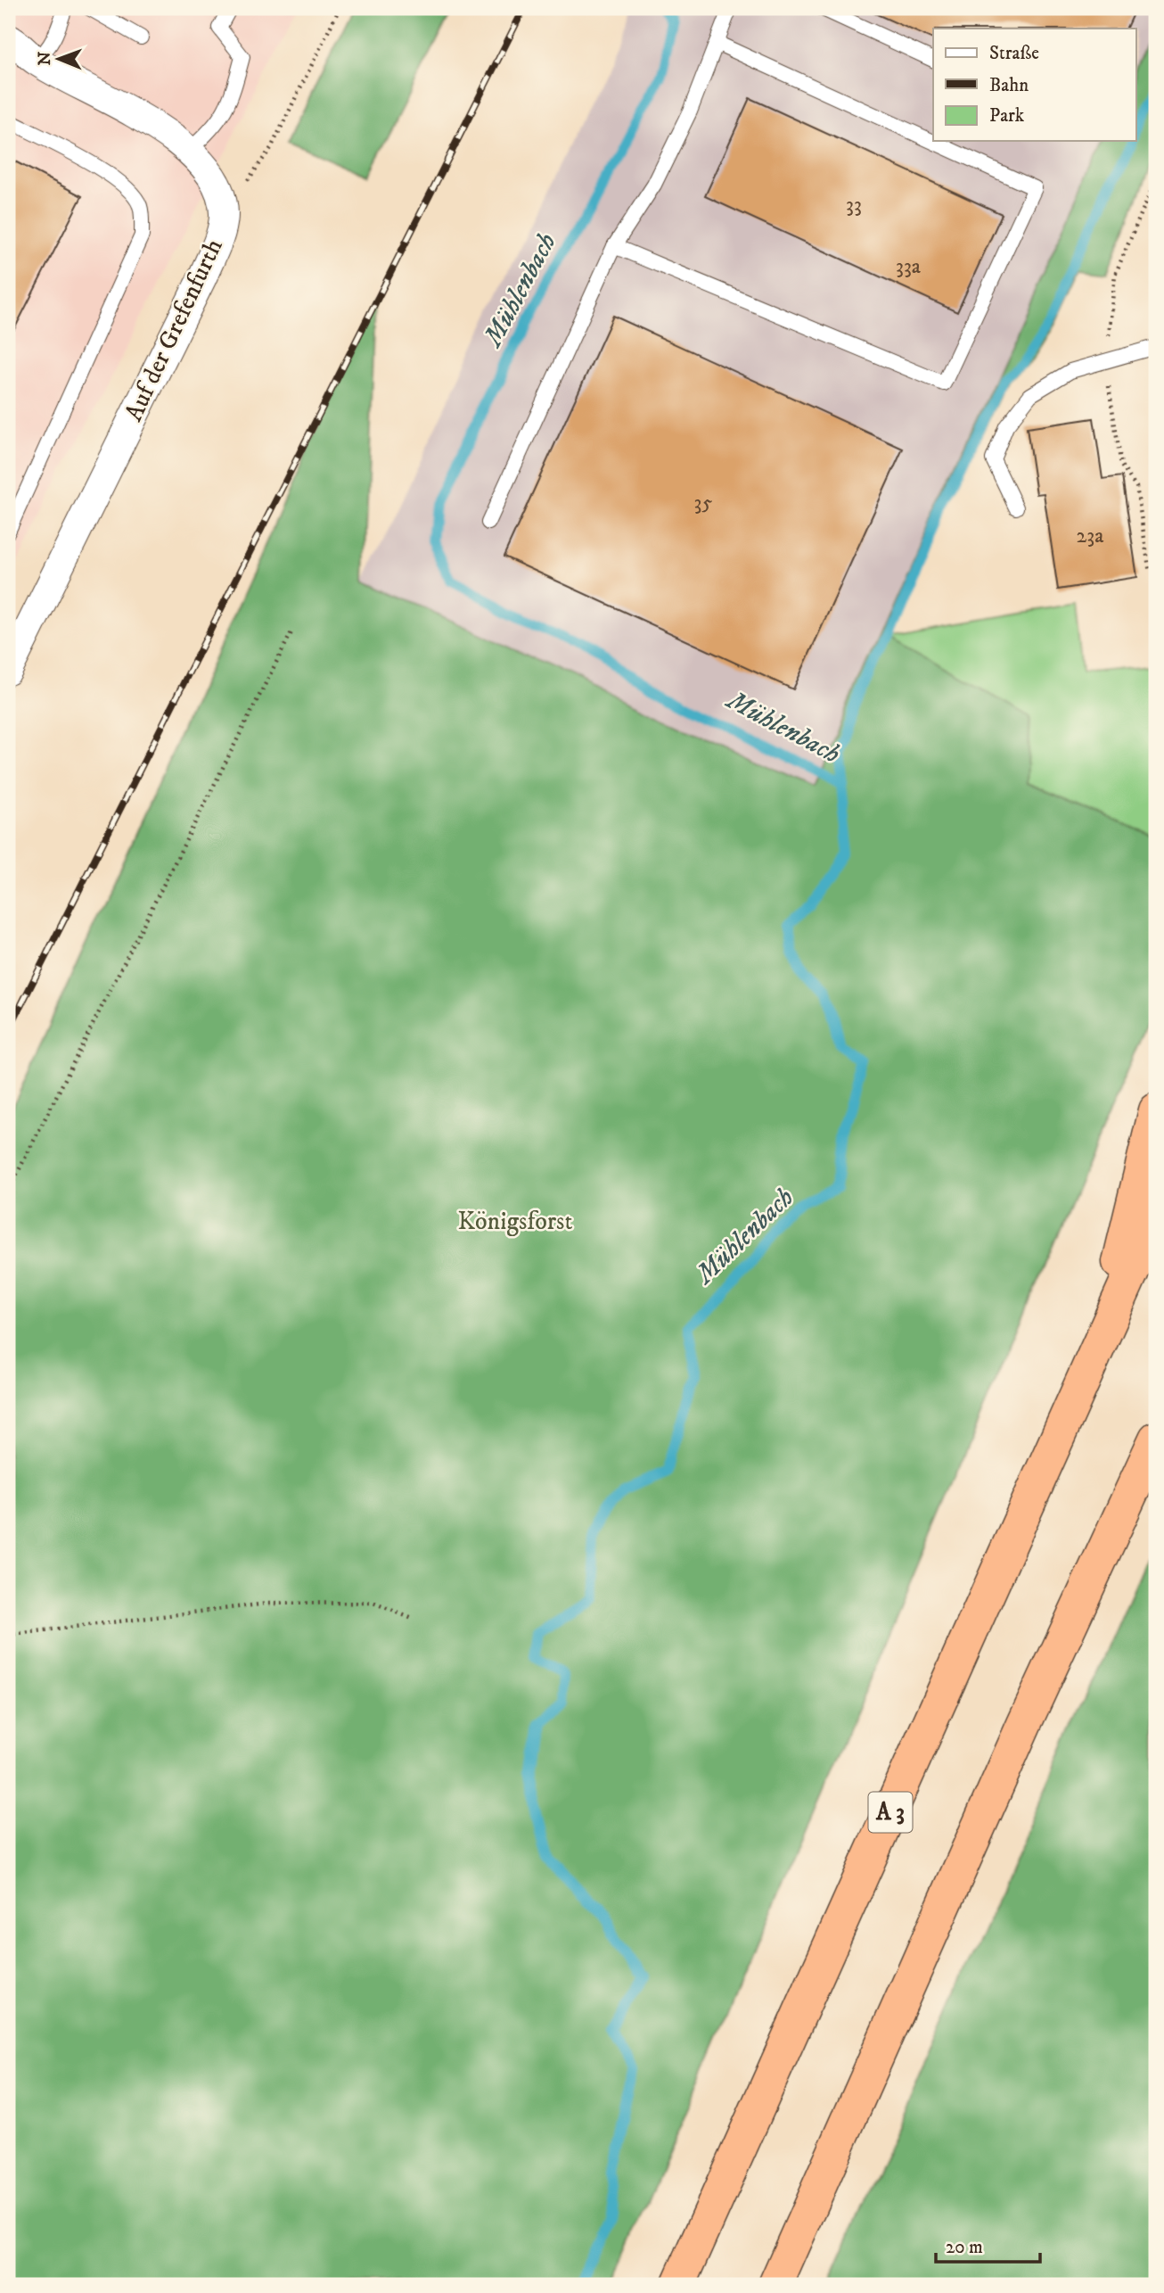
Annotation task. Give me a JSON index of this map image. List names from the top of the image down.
{
  "streets": {
    "highway": ["A 3"],
    "street": ["Auf der Grefenfurth"]
  },
  "water": ["Mühlenbach"],
  "parks": ["Königsforst"],
  "house_numbers": [
    "33",
    "33a",
    "35",
    "23a"
  ],
  "legend": ["Straße", "Bahn", "Park"],
  "scale_bar": "20 m",
  "north": "left"
}
